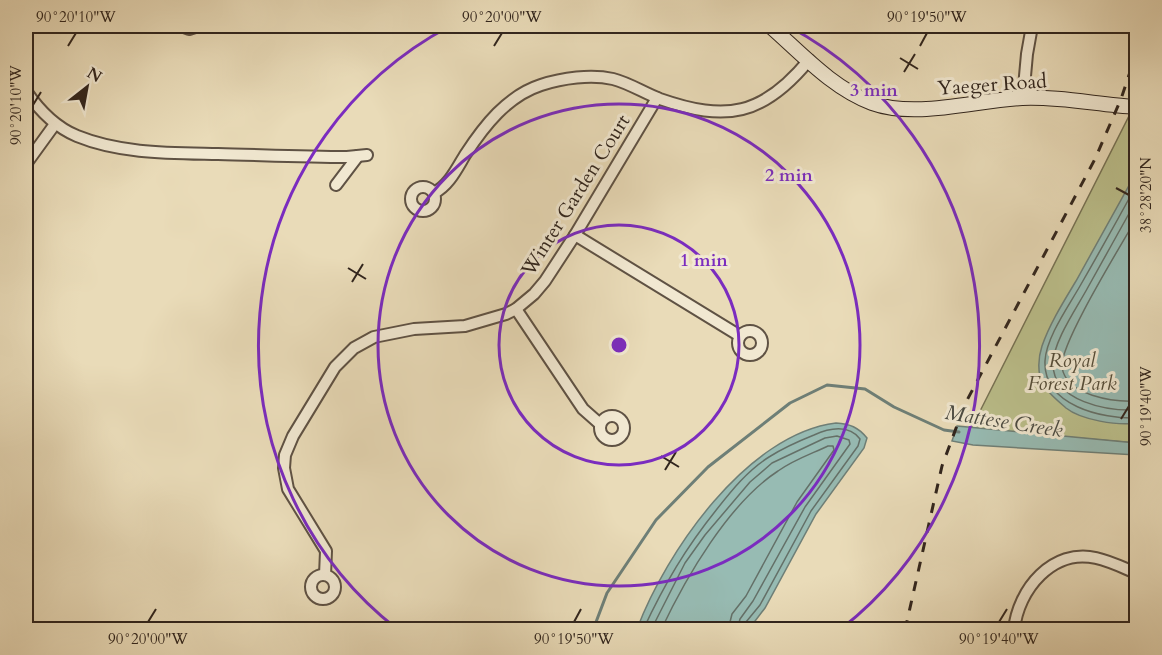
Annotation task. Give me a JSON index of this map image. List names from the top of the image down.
{
  "streets": {
    "street": ["Yaeger Road", "Winter Garden Court"]
  },
  "water": ["Mattese Creek"],
  "parks": ["Royal Forest Park"],
  "north": "top right",
  "coordinates": [
    "90°20'10\"W",
    "90°20'00\"W",
    "90°19'50\"W",
    "38°28'20\"N",
    "90°19'40\"W"
  ],
  "rings": ["3 min", "2 min", "1 min"]
}
